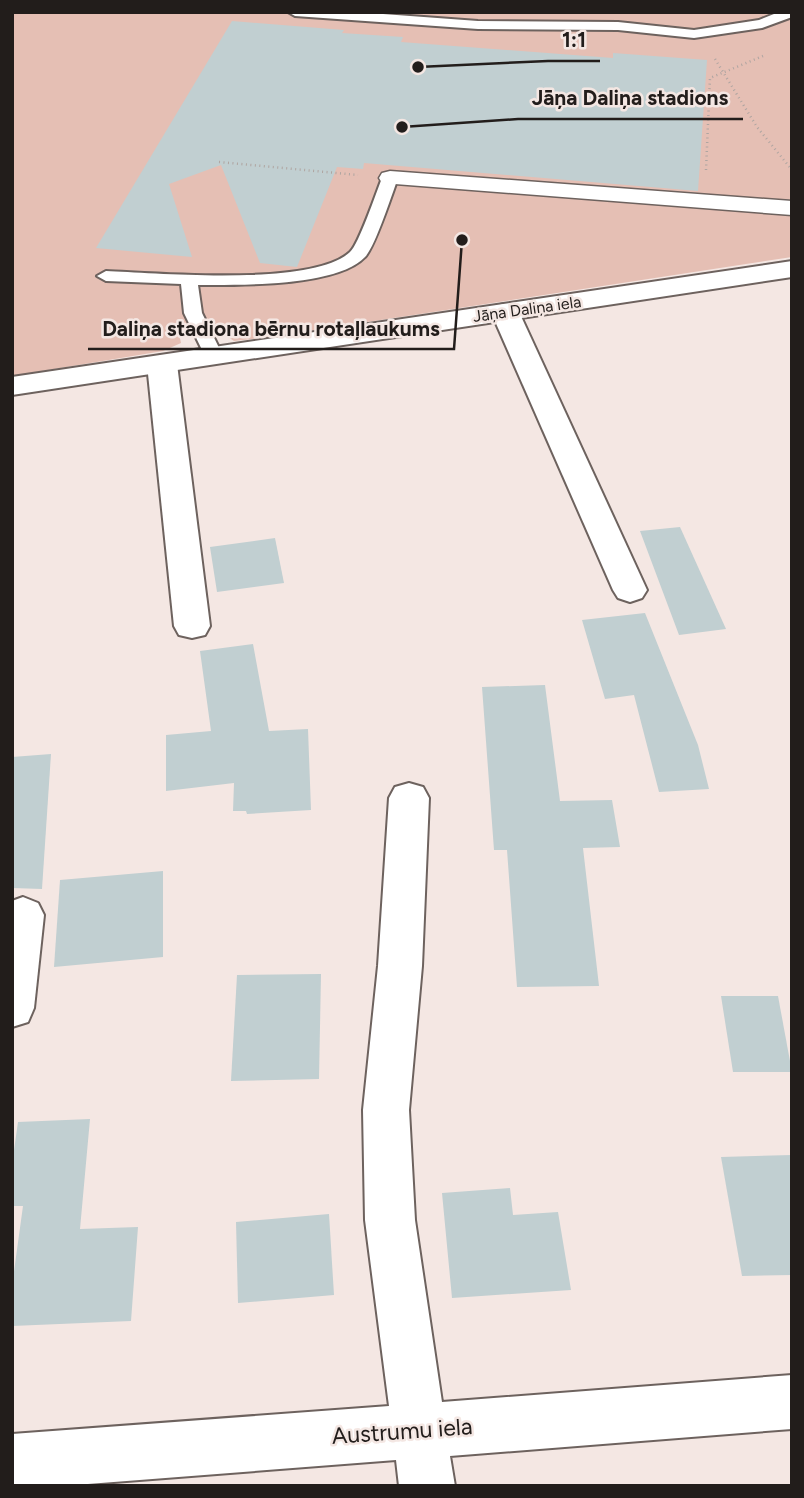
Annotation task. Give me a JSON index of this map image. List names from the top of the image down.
{
  "streets": {
    "street": ["Jāņa Daliņa iela", "Austrumu iela"]
  },
  "places": ["1:1", "Jāņa Daliņa stadions", "Daliņa stadiona bērnu rotaļlaukums"]
}
